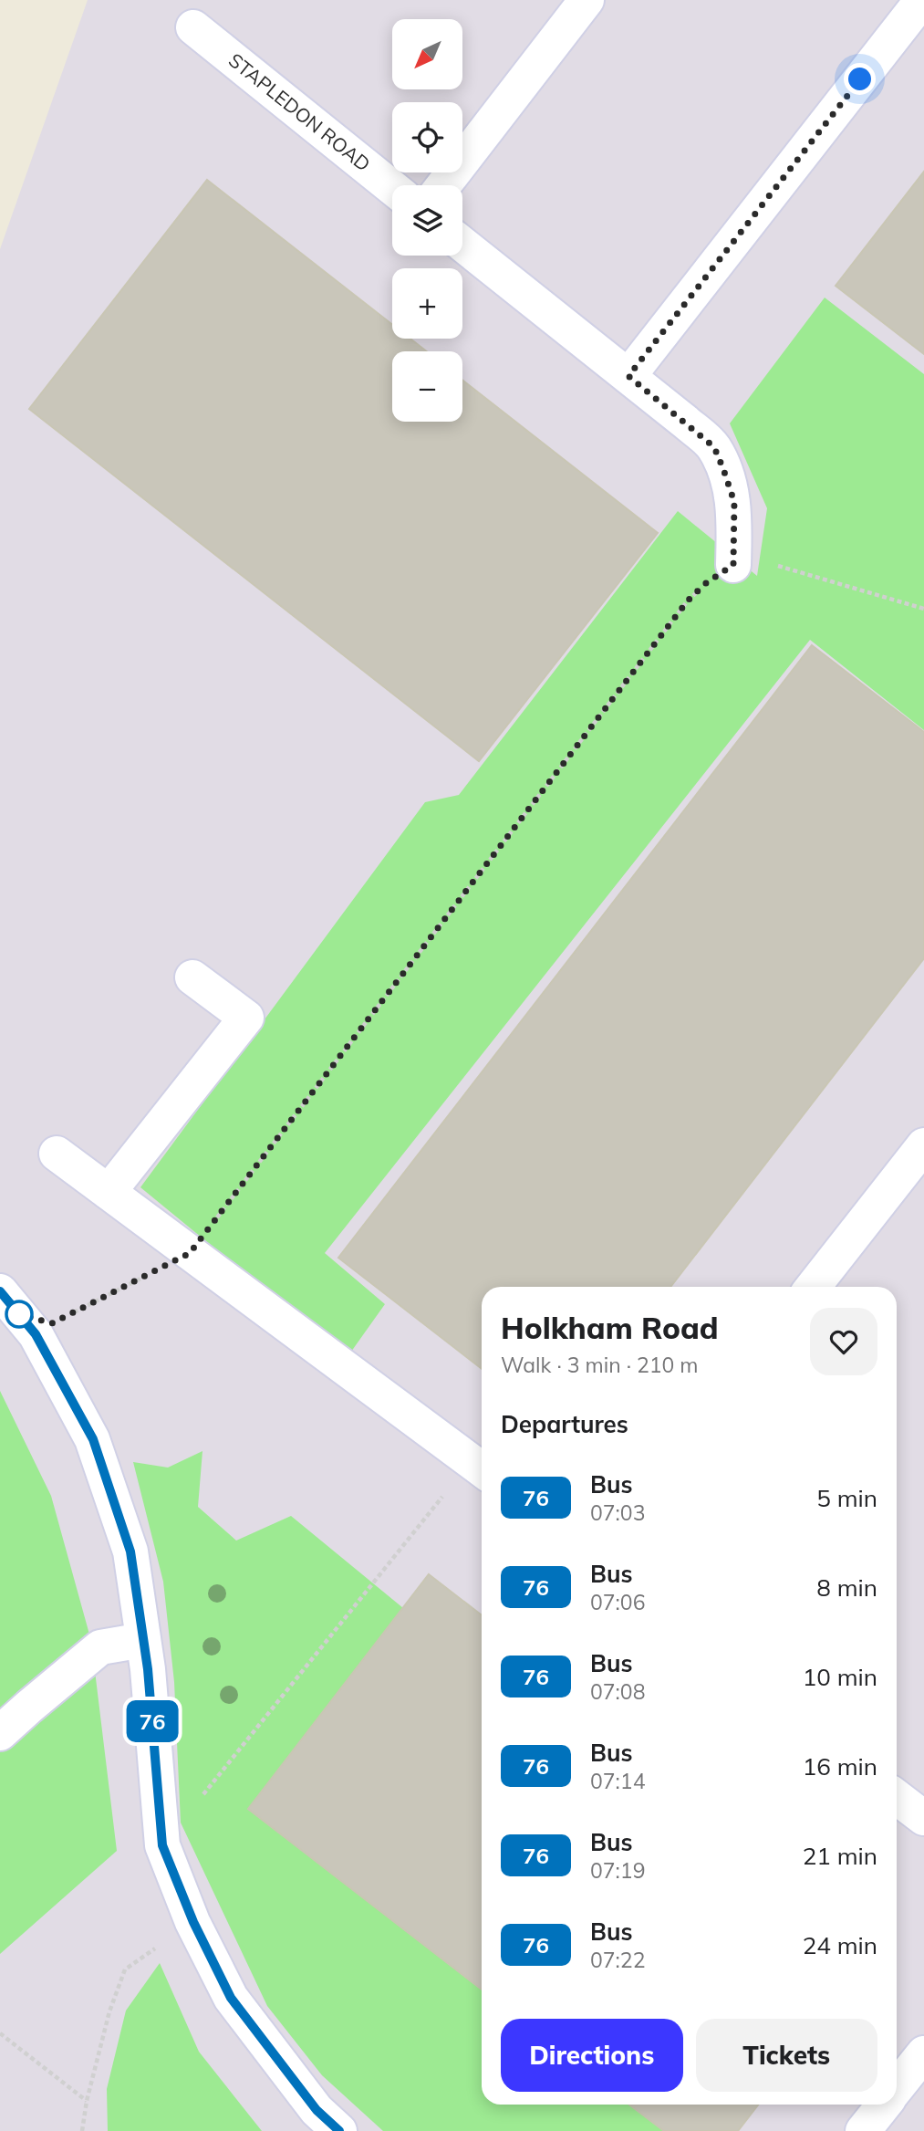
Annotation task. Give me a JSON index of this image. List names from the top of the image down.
{
  "streets": {
    "street": ["STAPLEDON ROAD"]
  },
  "lines": ["bus line 76"],
  "north": "bottom left",
  "page": {
    "on_map": "76",
    "map_buttons": ["+", "−"],
    "heading": [
      ["Holkham Road", "Walk · 3 min · 210 m"],
      "Departures"
    ],
    "list": [
      {
        "mark": "76",
        "name": "Bus",
        "note": "07:03",
        "value": "5 min"
      },
      {
        "mark": "76",
        "name": "Bus",
        "note": "07:06",
        "value": "8 min"
      },
      {
        "mark": "76",
        "name": "Bus",
        "note": "07:08",
        "value": "10 min"
      },
      {
        "mark": "76",
        "name": "Bus",
        "note": "07:14",
        "value": "16 min"
      },
      {
        "mark": "76",
        "name": "Bus",
        "note": "07:19",
        "value": "21 min"
      },
      {
        "mark": "76",
        "name": "Bus",
        "note": "07:22",
        "value": "24 min"
      }
    ],
    "buttons": ["Directions", "Tickets"]
  }
}
